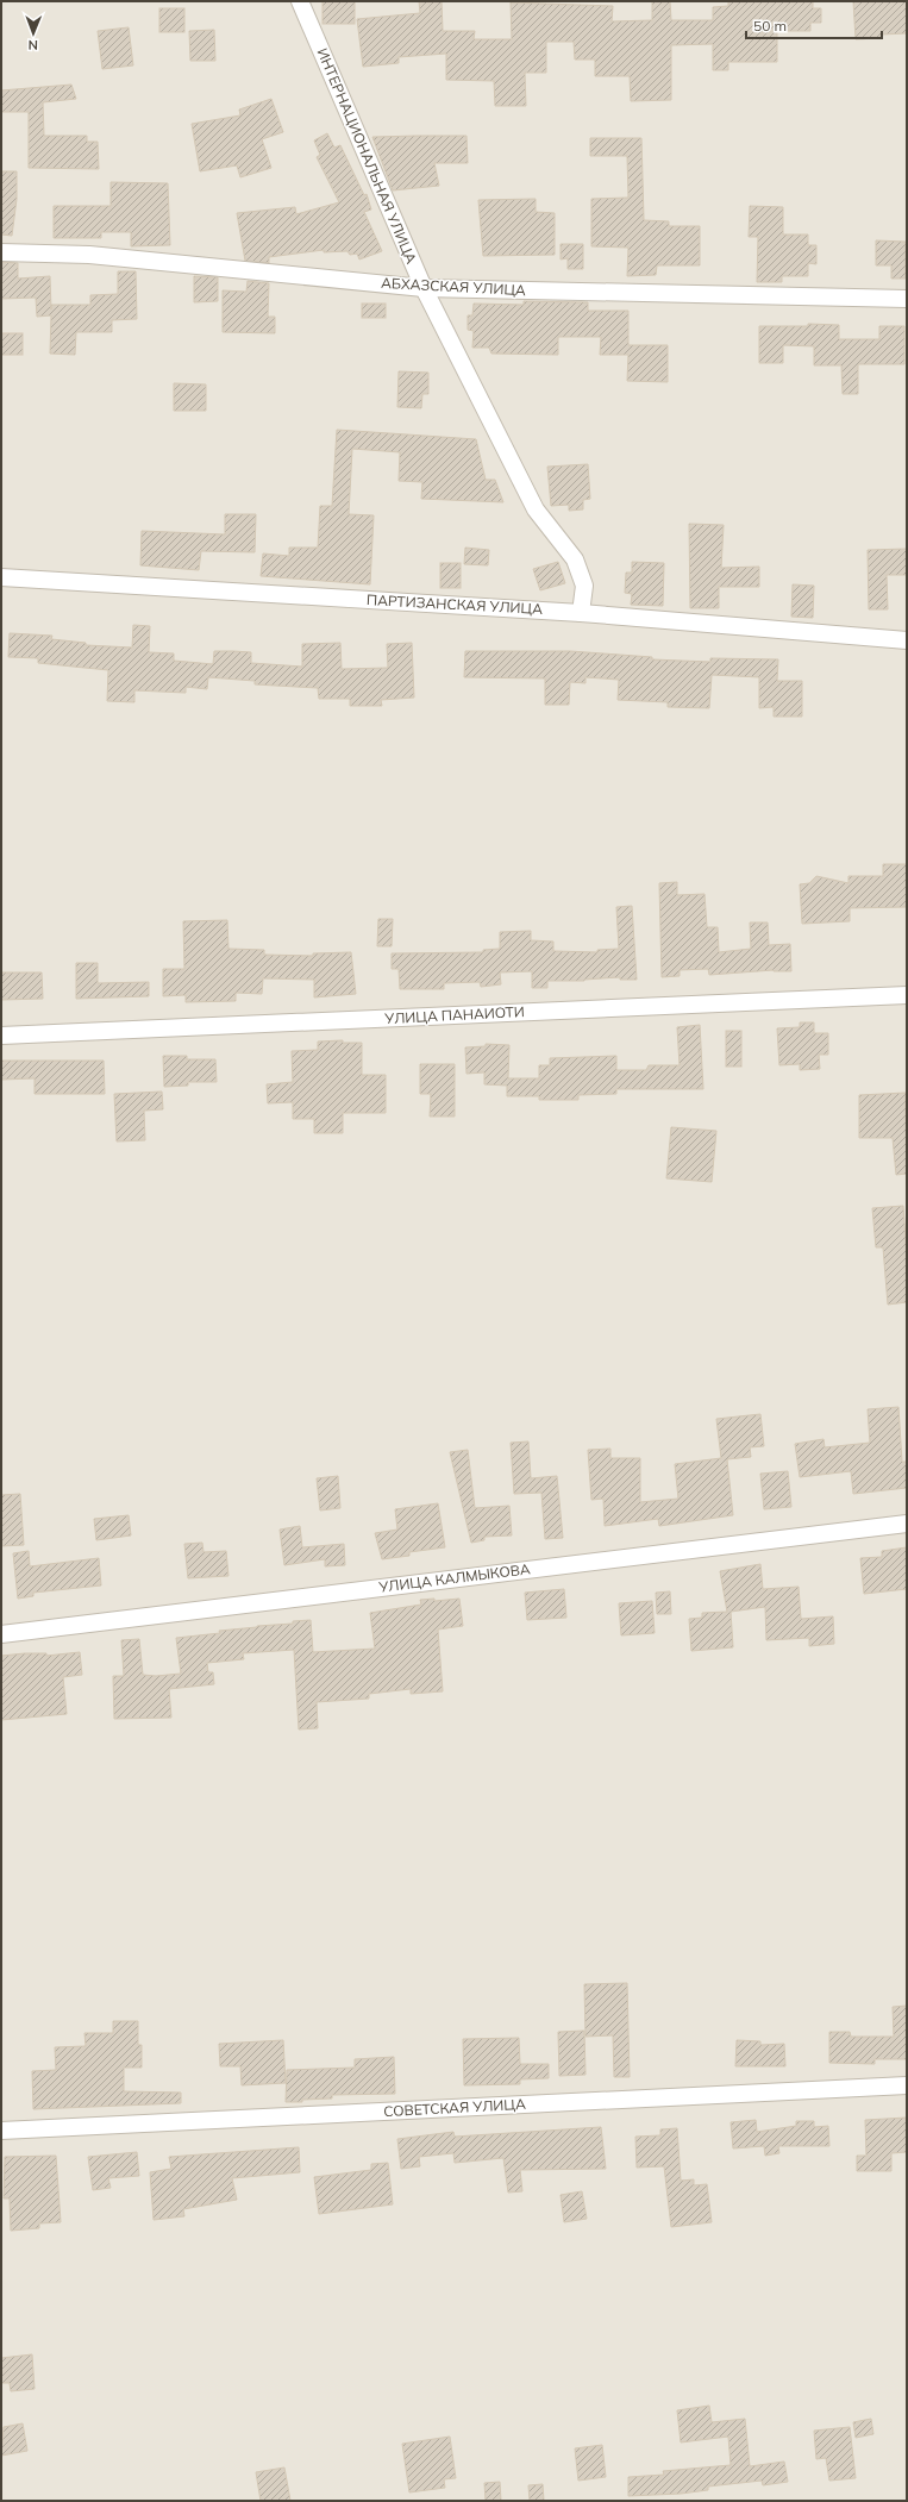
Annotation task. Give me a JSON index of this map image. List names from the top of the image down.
{
  "streets": {
    "street": [
      "ИНТЕРНАЦИОНАЛЬНАЯ УЛИЦА",
      "АБХАЗСКАЯ УЛИЦА",
      "ПАРТИЗАНСКАЯ УЛИЦА",
      "УЛИЦА ПАНАИОТИ",
      "УЛИЦА КАЛМЫКОВА",
      "СОВЕТСКАЯ УЛИЦА"
    ]
  },
  "crossings": [
    ["ИНТЕРНАЦИОНАЛЬНАЯ УЛИЦА", "АБХАЗСКАЯ УЛИЦА"],
    ["ИНТЕРНАЦИОНАЛЬНАЯ УЛИЦА", "ПАРТИЗАНСКАЯ УЛИЦА"]
  ],
  "scale_bar": "50 m",
  "north": "bottom"
}
